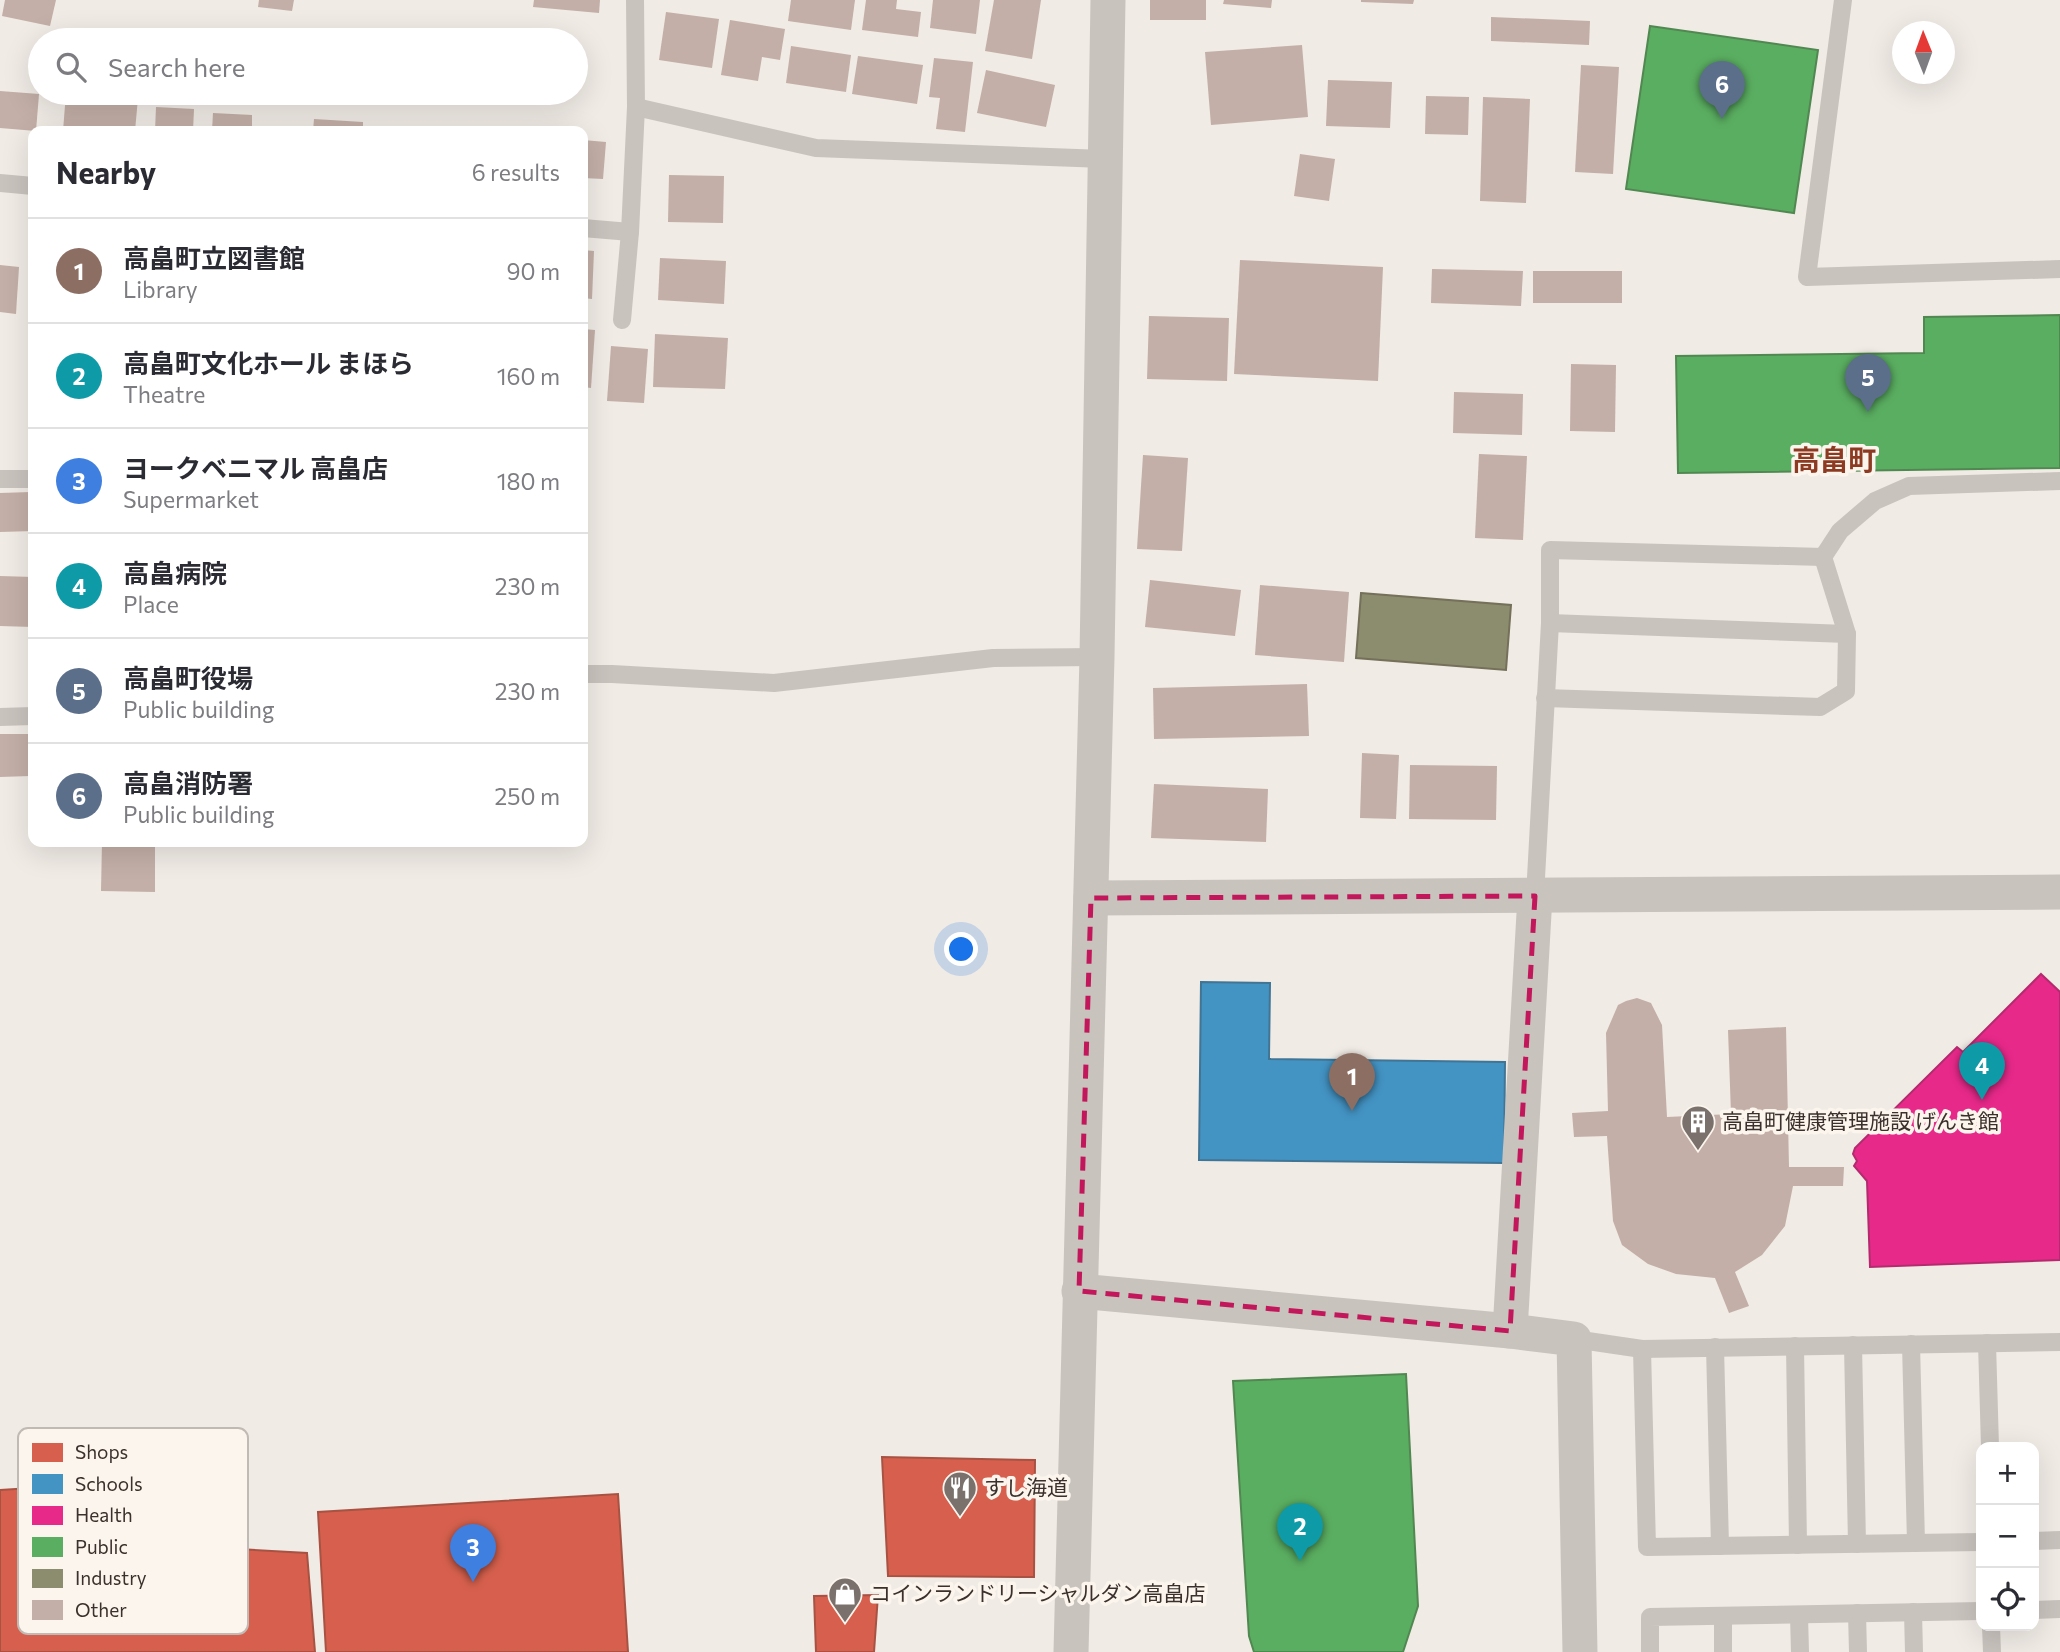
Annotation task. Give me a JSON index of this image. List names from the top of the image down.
{
  "districts": ["高畠町"],
  "places": {
    "building": ["高畠町健康管理施設 げんき館"],
    "restaurant": ["すし海道"],
    "shop": ["コインランドリーシャルダン高畠店"]
  },
  "legend": [
    "Shops",
    "Schools",
    "Health",
    "Public",
    "Industry",
    "Other"
  ],
  "north": "top",
  "page": {
    "search": "Search here",
    "pins": [
      "6",
      "5",
      "4",
      "1",
      "2",
      "3"
    ],
    "heading": ["Nearby", "6 results"],
    "list": [
      {
        "mark": "1",
        "name": "高畠町立図書館",
        "note": "Library",
        "value": "90 m"
      },
      {
        "mark": "2",
        "name": "高畠町文化ホール まほら",
        "note": "Theatre",
        "value": "160 m"
      },
      {
        "mark": "3",
        "name": "ヨークベニマル 高畠店",
        "note": "Supermarket",
        "value": "180 m"
      },
      {
        "mark": "4",
        "name": "高畠病院",
        "note": "Place",
        "value": "230 m"
      },
      {
        "mark": "5",
        "name": "高畠町役場",
        "note": "Public building",
        "value": "230 m"
      },
      {
        "mark": "6",
        "name": "高畠消防署",
        "note": "Public building",
        "value": "250 m"
      }
    ],
    "map_buttons": ["+", "−"]
  }
}
